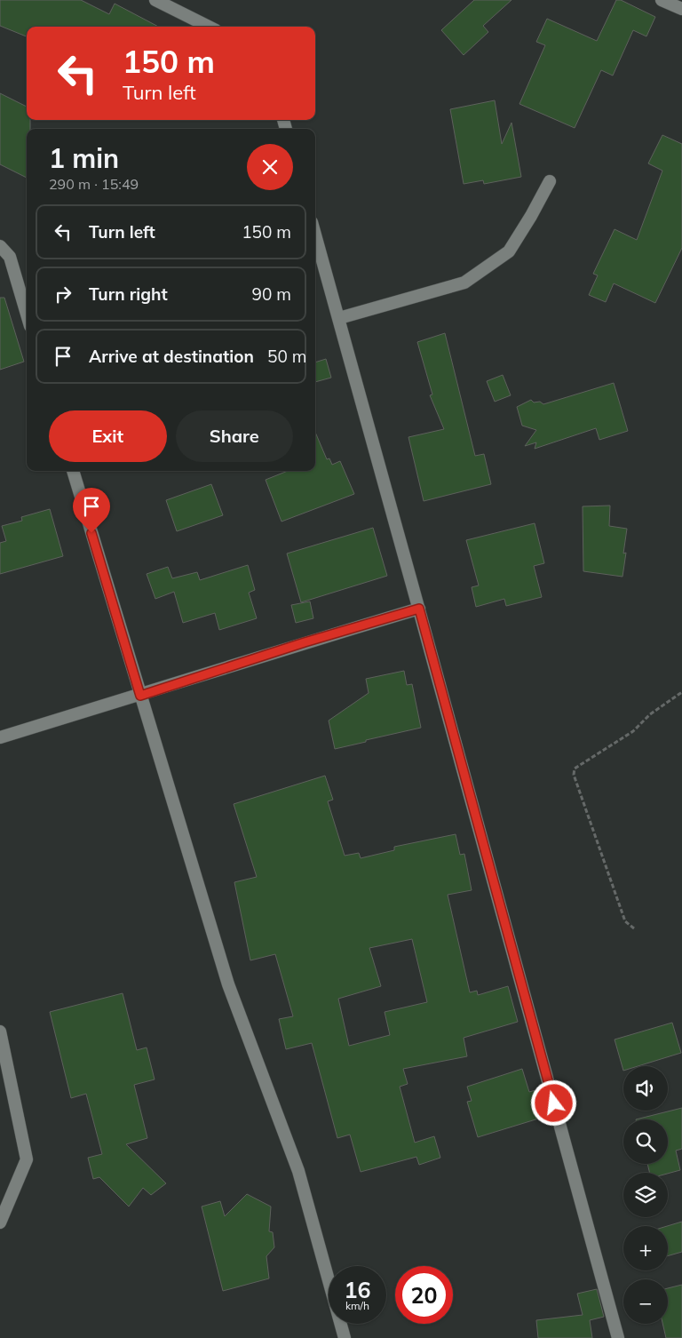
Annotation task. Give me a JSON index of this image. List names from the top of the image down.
{
  "page": {
    "turn": ["150 m", "Turn left"],
    "heading": ["1 min", "290 m · 15:49"],
    "list": [
      {
        "name": "Turn left",
        "value": "150 m"
      },
      {
        "name": "Turn right",
        "value": "90 m"
      },
      {
        "name": "Arrive at destination",
        "value": "50 m"
      }
    ],
    "buttons": ["Exit", "Share"],
    "map_buttons": ["+", "−"],
    "speed": "16 km/h",
    "limit": "20"
  }
}
